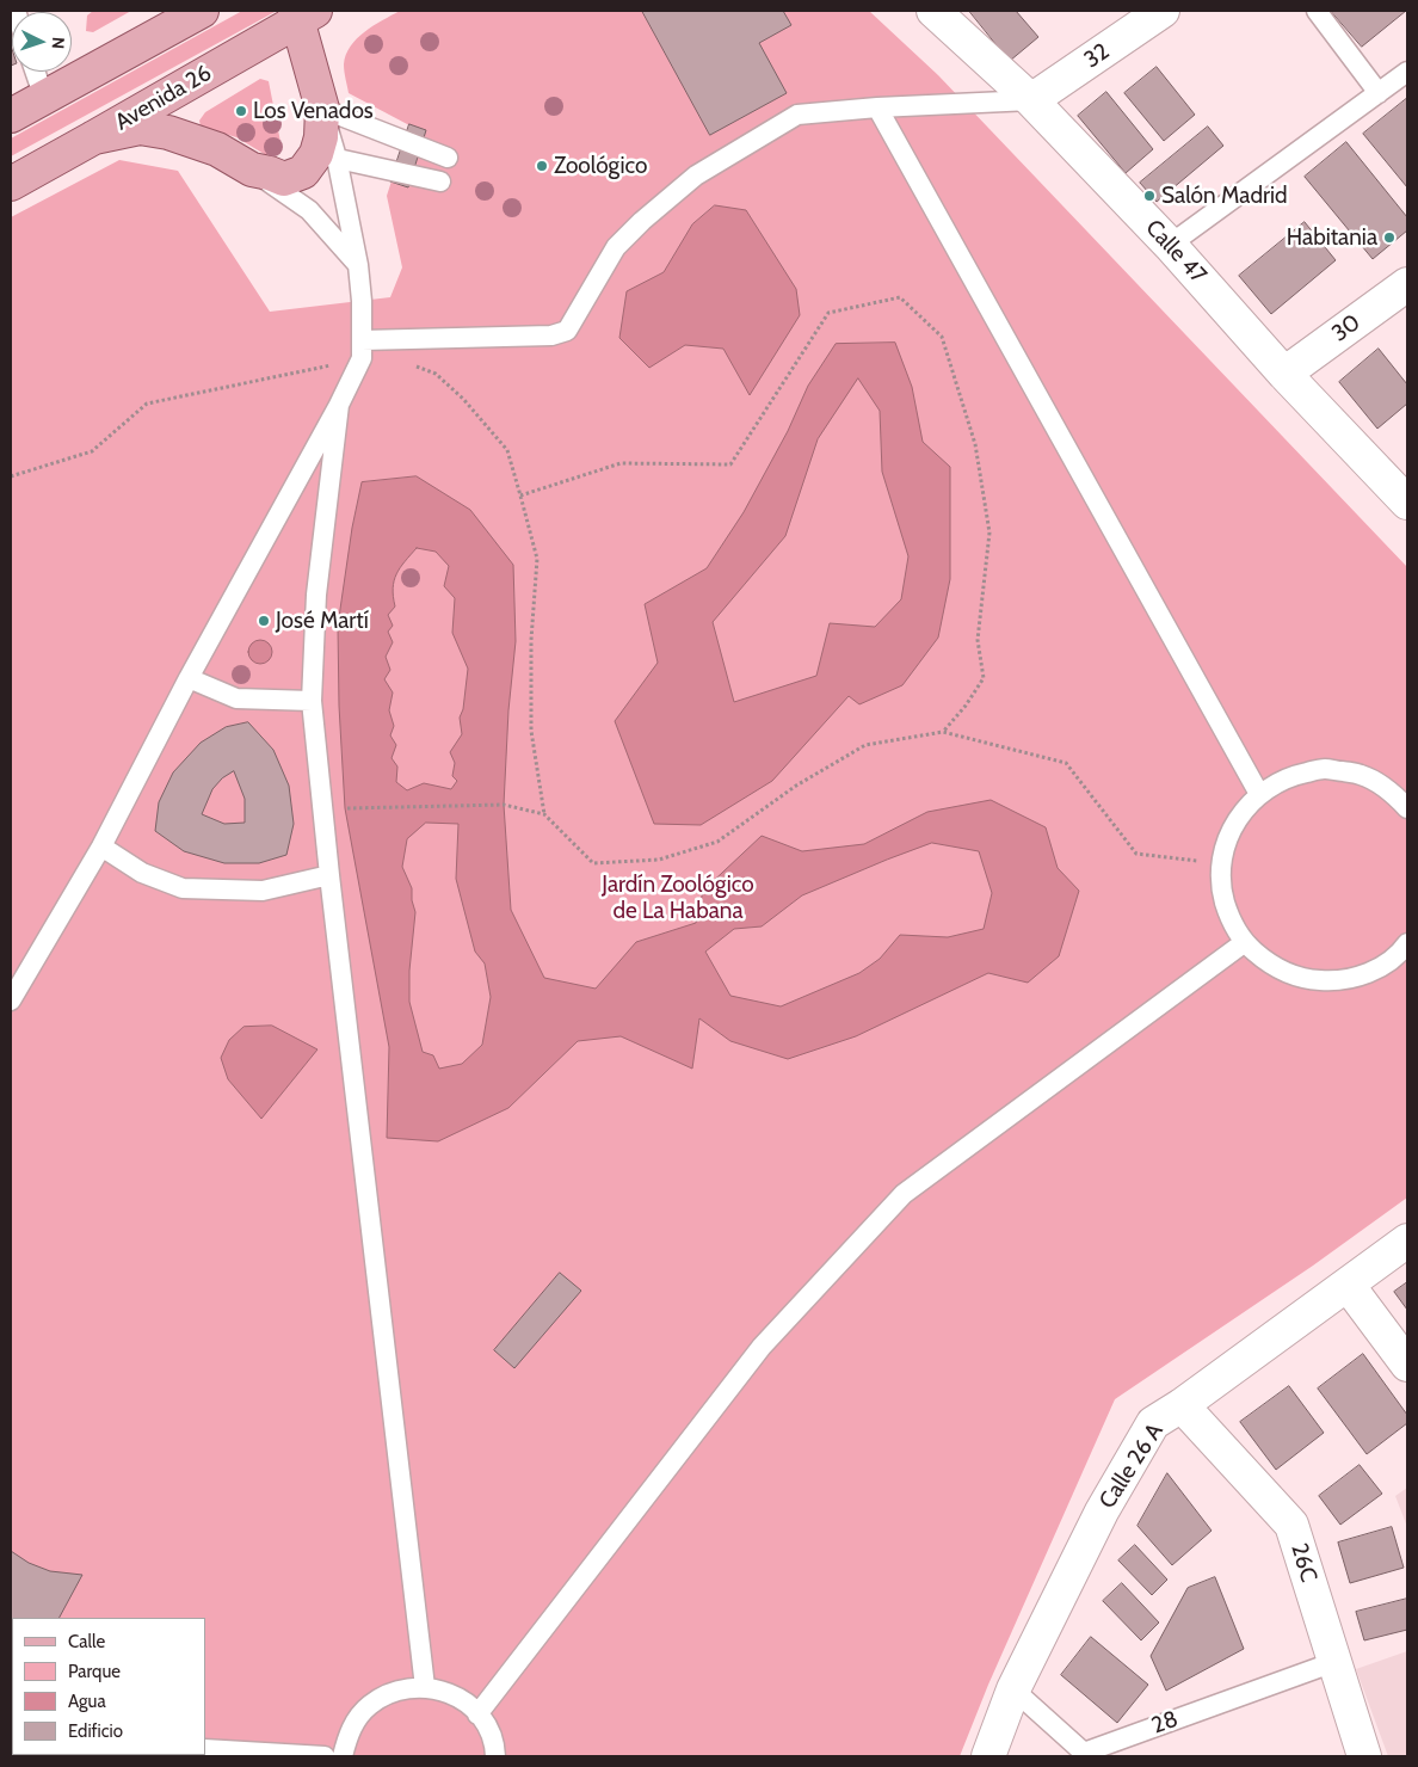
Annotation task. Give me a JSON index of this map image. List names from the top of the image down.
{
  "streets": {
    "main road": ["Avenida 26"],
    "street": [
      "32",
      "Calle 47",
      "30",
      "Calle 26 A",
      "26C"
    ],
    "lane": ["28"]
  },
  "crossings": [
    ["32", "Calle 47"],
    ["Calle 47", "30"],
    ["Calle 26 A", "26C"],
    ["Calle 26 A", "28"],
    ["26C", "28"]
  ],
  "parks": ["Jardín Zoológico de La Habana"],
  "places": [
    "Los Venados",
    "Zoológico",
    "Salón Madrid",
    "Habitania",
    "José Martí"
  ],
  "legend": [
    "Calle",
    "Parque",
    "Agua",
    "Edificio"
  ],
  "north": "right"
}
